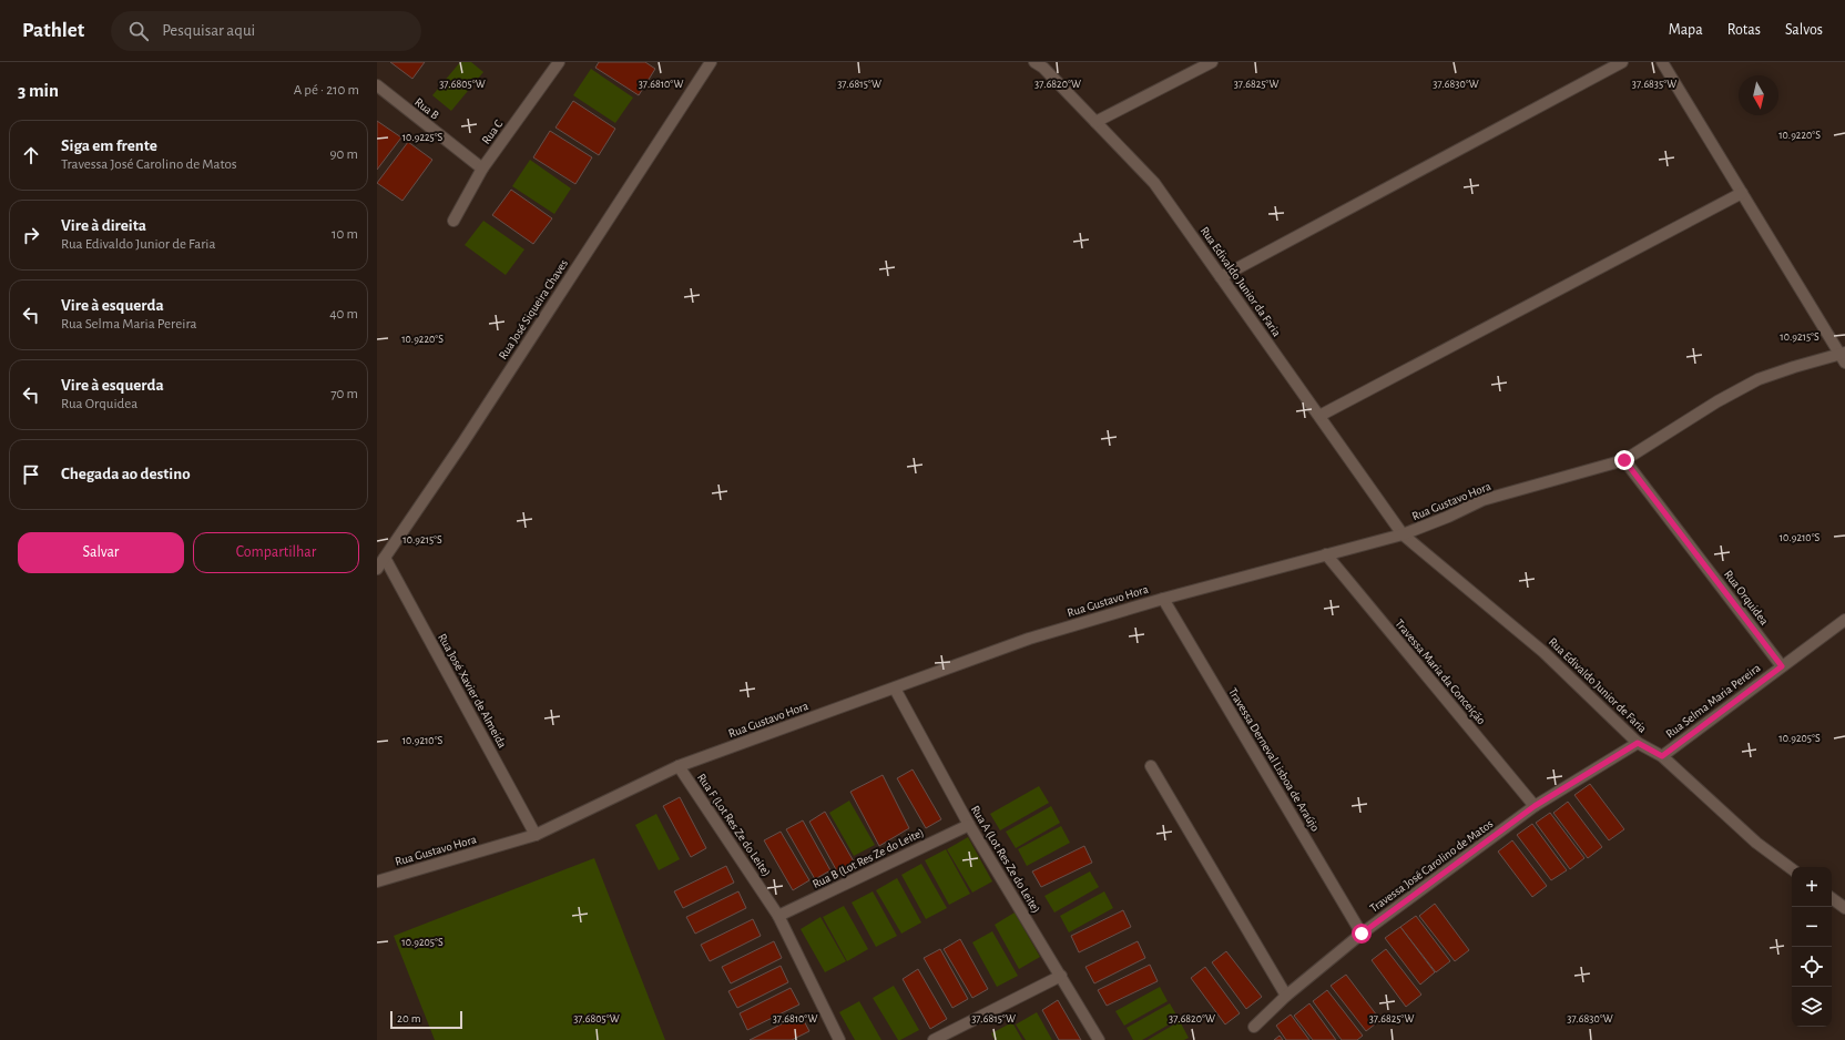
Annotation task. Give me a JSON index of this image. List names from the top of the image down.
{
  "streets": {
    "street": [
      "Rua B",
      "Rua C",
      "Rua Edivaldo Junior da Faria",
      "Rua José Siqueira Chaves",
      "Rua Gustavo Hora",
      "Rua Orquidea",
      "Travessa Maria da Conceição",
      "Rua Edivaldo Junior de Faria",
      "Rua José Xavier de Almeida",
      "Rua Selma Maria Pereira",
      "Travessa Derneval Lisboa de Araújo",
      "Rua F (Lot Res Ze do Leite)",
      "Rua B (Lot Res Ze do Leite)",
      "Rua A (Lot Res Ze do Leite)",
      "Travessa José Carolino de Matos"
    ]
  },
  "crossings": [
    ["Rua B", "Rua C"],
    ["Rua Edivaldo Junior da Faria", "Rua Gustavo Hora"],
    ["Rua Edivaldo Junior da Faria", "Rua Edivaldo Junior de Faria"],
    ["Rua José Siqueira Chaves", "Rua José Xavier de Almeida"],
    ["Rua Gustavo Hora", "Rua Orquidea"],
    ["Rua Gustavo Hora", "Travessa Maria da Conceição"],
    ["Rua Gustavo Hora", "Rua Edivaldo Junior de Faria"],
    ["Rua Gustavo Hora", "Rua José Xavier de Almeida"],
    ["Rua Gustavo Hora", "Travessa Derneval Lisboa de Araújo"],
    ["Rua Gustavo Hora", "Rua F (Lot Res Ze do Leite)"],
    ["Rua Gustavo Hora", "Rua A (Lot Res Ze do Leite)"],
    ["Rua Orquidea", "Rua Selma Maria Pereira"],
    ["Travessa Maria da Conceição", "Travessa José Carolino de Matos"],
    ["Rua Edivaldo Junior de Faria", "Rua Selma Maria Pereira"],
    ["Rua Edivaldo Junior de Faria", "Travessa José Carolino de Matos"],
    ["Travessa Derneval Lisboa de Araújo", "Travessa José Carolino de Matos"],
    ["Rua F (Lot Res Ze do Leite)", "Rua B (Lot Res Ze do Leite)"],
    ["Rua B (Lot Res Ze do Leite)", "Rua A (Lot Res Ze do Leite)"]
  ],
  "scale_bar": "20 m",
  "north": "bottom",
  "page": {
    "header": "Pathlet",
    "search": "Pesquisar aqui",
    "nav": ["Mapa", "Rotas", "Salvos"],
    "heading": ["3 min", "A pé · 210 m"],
    "list": [
      ["Siga em frente", "Travessa José Carolino de Matos", "90 m"],
      ["Vire à direita", "Rua Edivaldo Junior de Faria", "10 m"],
      ["Vire à esquerda", "Rua Selma Maria Pereira", "40 m"],
      ["Vire à esquerda", "Rua Orquidea", "70 m"],
      "Chegada ao destino"
    ],
    "buttons": ["Salvar", "Compartilhar"],
    "map_buttons": ["+", "−"],
    "scale": "20 m"
  },
  "coordinates": [
    "37.6805°W",
    "37.6810°W",
    "37.6815°W",
    "37.6820°W",
    "37.6825°W",
    "37.6830°W",
    "37.6835°W",
    "10.9220°S",
    "10.9225°S",
    "10.9215°S",
    "10.9210°S",
    "10.9205°S"
  ]
}
